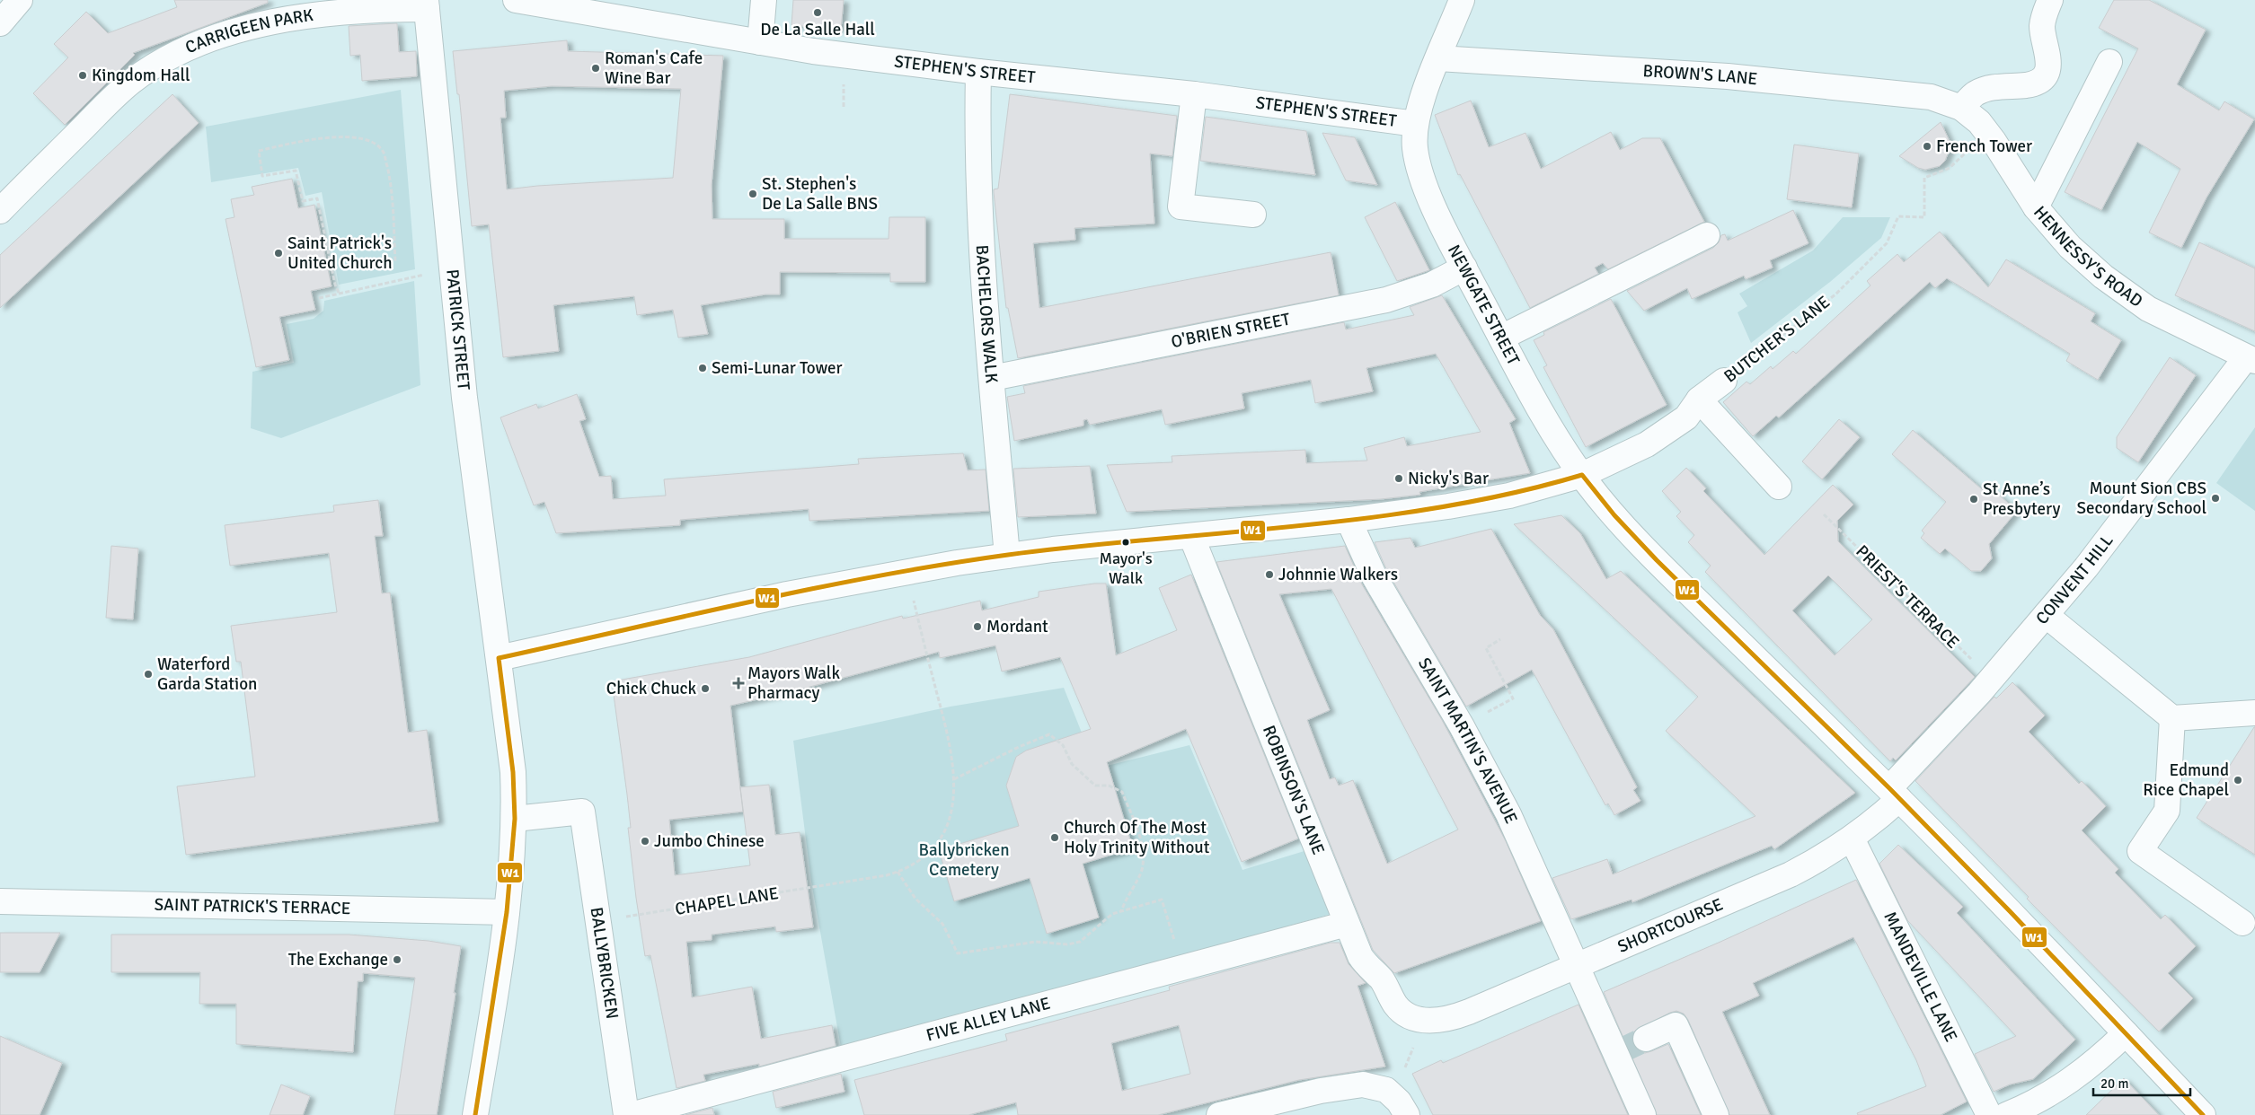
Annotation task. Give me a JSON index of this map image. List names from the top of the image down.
{
  "streets": {
    "street": [
      "CARRIGEEN PARK",
      "STEPHEN'S STREET",
      "BROWN'S LANE",
      "HENNESSY'S ROAD",
      "NEWGATE STREET",
      "BACHELORS WALK",
      "PATRICK STREET",
      "O'BRIEN STREET",
      "BUTCHER'S LANE",
      "CONVENT HILL",
      "SAINT MARTIN'S AVENUE",
      "ROBINSON'S LANE",
      "SAINT PATRICK'S TERRACE",
      "SHORTCOURSE",
      "BALLYBRICKEN",
      "MANDEVILLE LANE",
      "FIVE ALLEY LANE"
    ],
    "path": ["PRIEST'S TERRACE", "CHAPEL LANE"]
  },
  "crossings": [
    ["CARRIGEEN PARK", "PATRICK STREET"],
    ["STEPHEN'S STREET", "NEWGATE STREET"],
    ["STEPHEN'S STREET", "BACHELORS WALK"],
    ["BROWN'S LANE", "HENNESSY'S ROAD"],
    ["BROWN'S LANE", "NEWGATE STREET"],
    ["HENNESSY'S ROAD", "CONVENT HILL"],
    ["NEWGATE STREET", "O'BRIEN STREET"],
    ["NEWGATE STREET", "BUTCHER'S LANE"],
    ["NEWGATE STREET", "CONVENT HILL"],
    ["NEWGATE STREET", "SHORTCOURSE"],
    ["BACHELORS WALK", "O'BRIEN STREET"],
    ["CONVENT HILL", "PRIEST'S TERRACE"],
    ["CONVENT HILL", "SHORTCOURSE"],
    ["SAINT MARTIN'S AVENUE", "SHORTCOURSE"],
    ["ROBINSON'S LANE", "SHORTCOURSE"],
    ["ROBINSON'S LANE", "FIVE ALLEY LANE"],
    ["SHORTCOURSE", "MANDEVILLE LANE"]
  ],
  "parks": ["Ballybricken Cemetery"],
  "places": {
    "other": [
      "De La Salle Hall",
      "Roman's Cafe Wine Bar",
      "Kingdom Hall",
      "French Tower",
      "St. Stephen's De La Salle BNS",
      "Saint Patrick's United Church",
      "Semi-Lunar Tower",
      "Nicky's Bar",
      "Mount Sion CBS Secondary School",
      "St Anne’s Presbytery",
      "Mayor's Walk",
      "Johnnie Walkers",
      "Mordant",
      "Waterford Garda Station",
      "Chick Chuck",
      "Edmund Rice Chapel",
      "Church Of The Most Holy Trinity Without",
      "Jumbo Chinese",
      "The Exchange"
    ],
    "health": ["Mayors Walk Pharmacy"]
  },
  "lines": ["transit line W1"],
  "scale_bar": "20 m"
}
